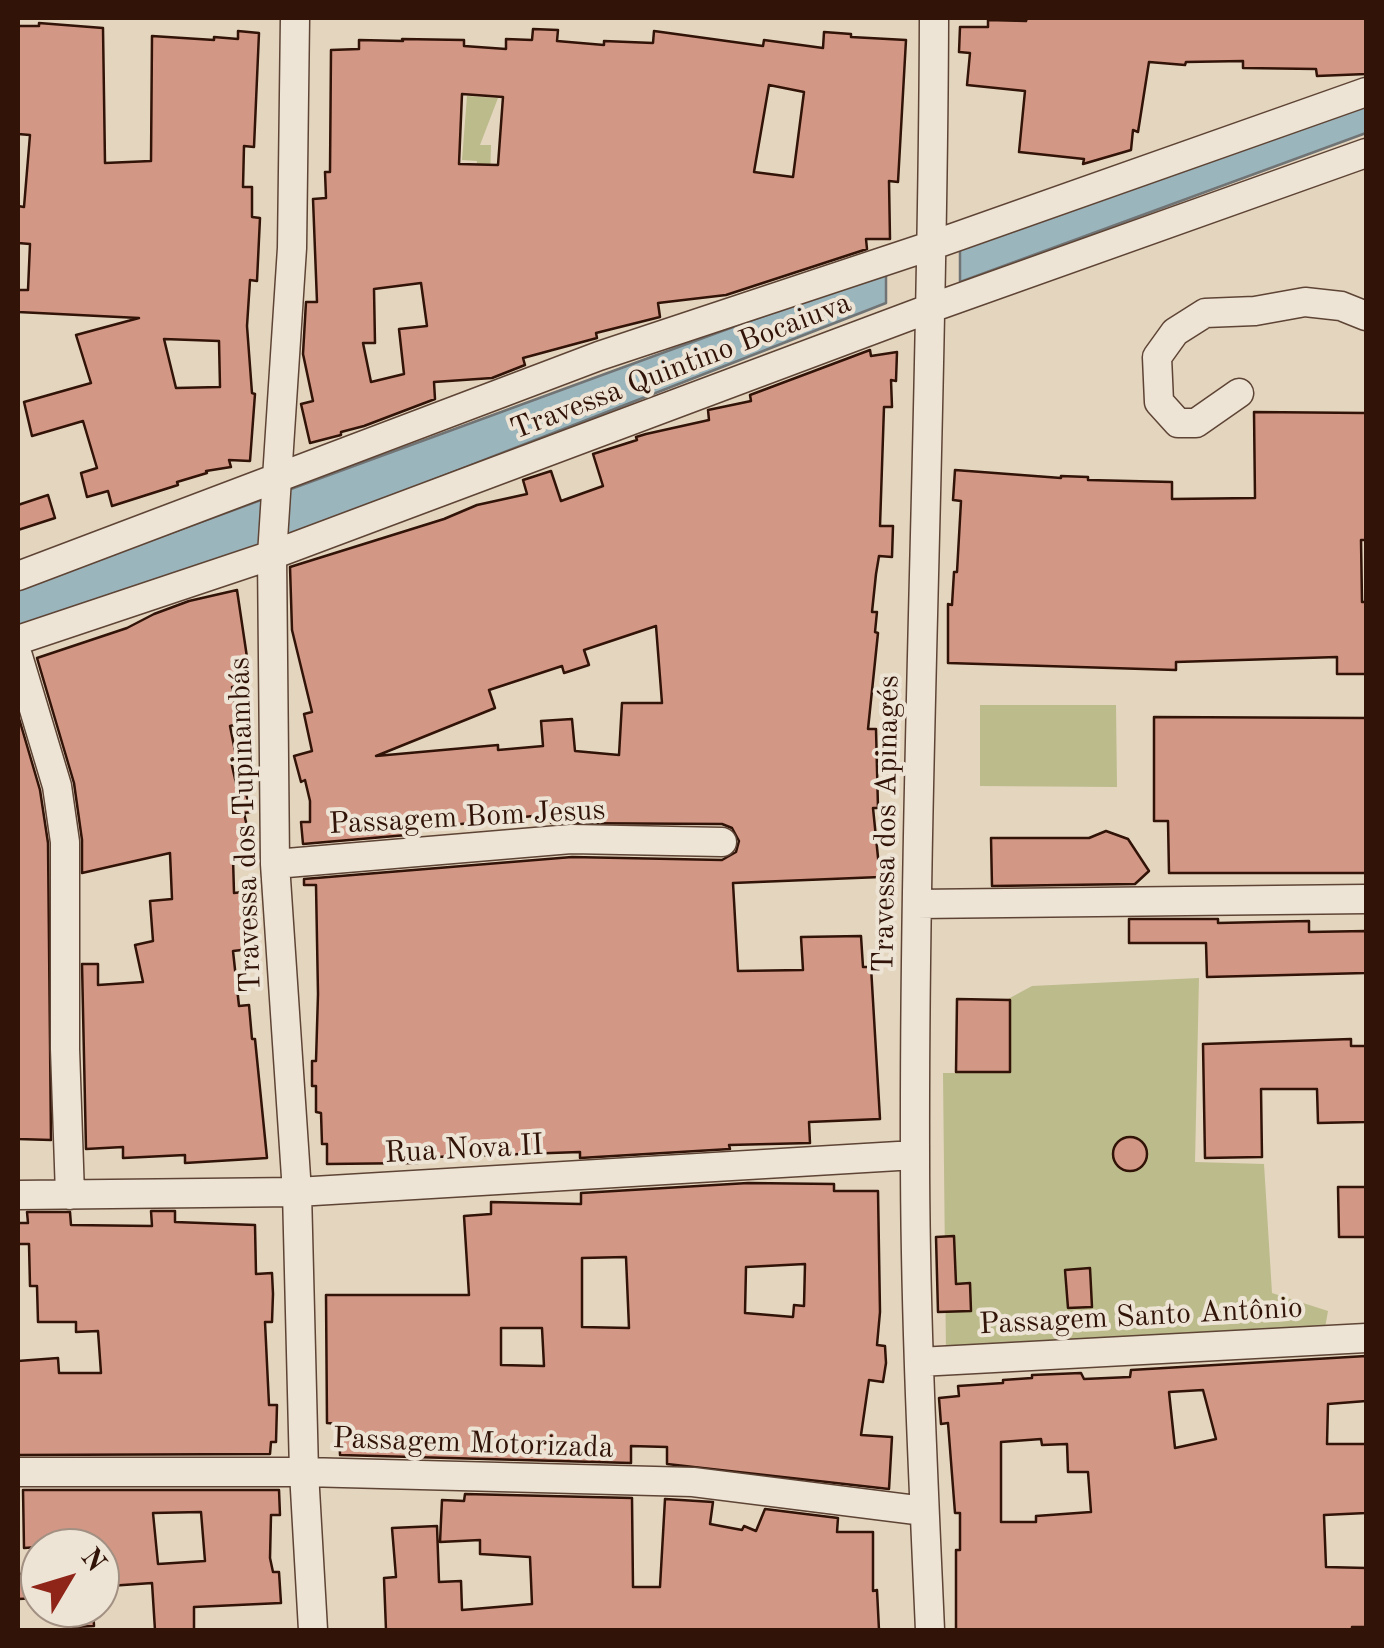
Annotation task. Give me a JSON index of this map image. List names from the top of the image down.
{
  "streets": {
    "street": [
      "Travessa Quintino Bocaiuva",
      "Passagem Bom Jesus",
      "Travessa dos Apinagés",
      "Travessa dos Tupinambás",
      "Rua Nova II",
      "Passagem Santo Antônio",
      "Passagem Motorizada"
    ]
  },
  "crossings": [
    ["Travessa Quintino Bocaiuva", "Travessa dos Apinagés"],
    ["Travessa Quintino Bocaiuva", "Travessa dos Tupinambás"],
    ["Passagem Bom Jesus", "Travessa dos Tupinambás"],
    ["Travessa dos Apinagés", "Rua Nova II"],
    ["Travessa dos Apinagés", "Passagem Santo Antônio"],
    ["Travessa dos Apinagés", "Passagem Motorizada"],
    ["Travessa dos Tupinambás", "Rua Nova II"],
    ["Travessa dos Tupinambás", "Passagem Motorizada"]
  ],
  "north": "top right"
}
